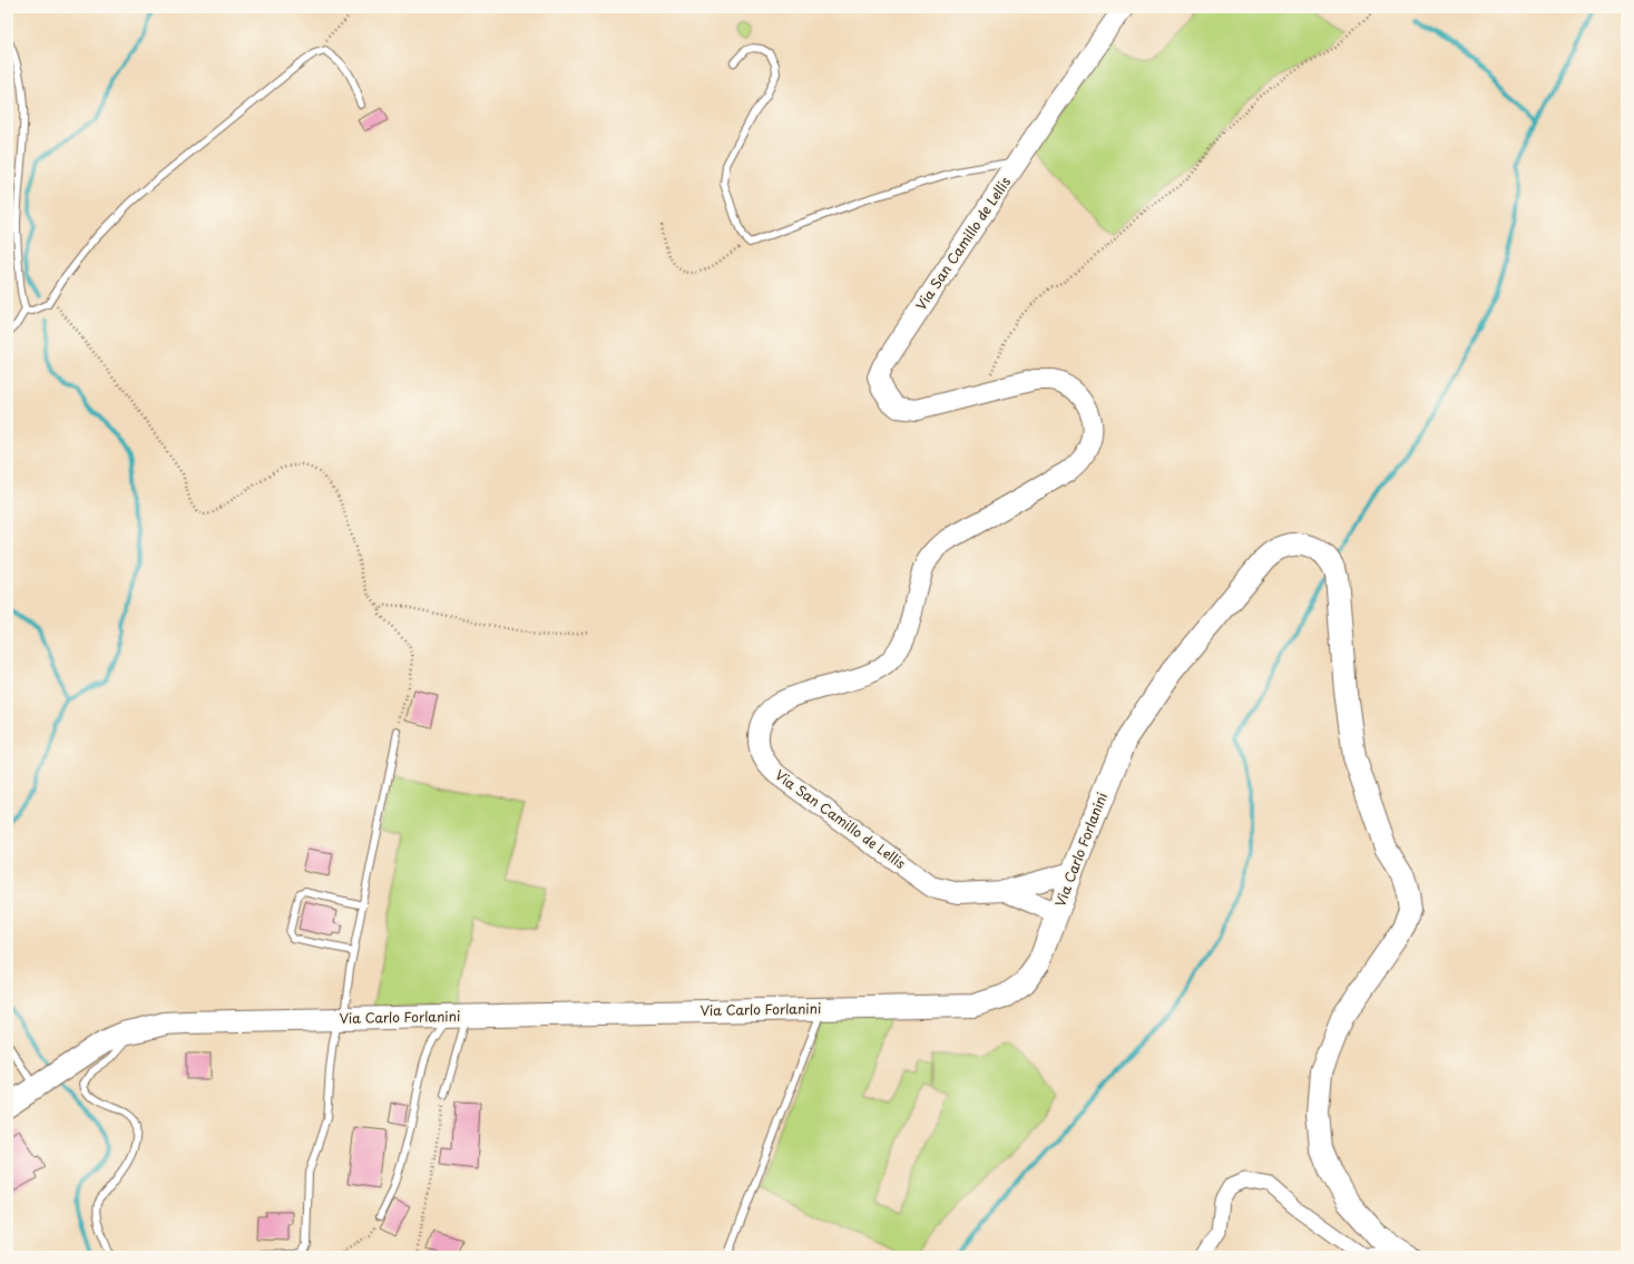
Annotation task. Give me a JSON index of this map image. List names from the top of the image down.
{
  "streets": {
    "main road": ["Via San Camillo de Lellis", "Via Carlo Forlanini"]
  },
  "crossings": [
    ["Via San Camillo de Lellis", "Via Carlo Forlanini"]
  ]
}
